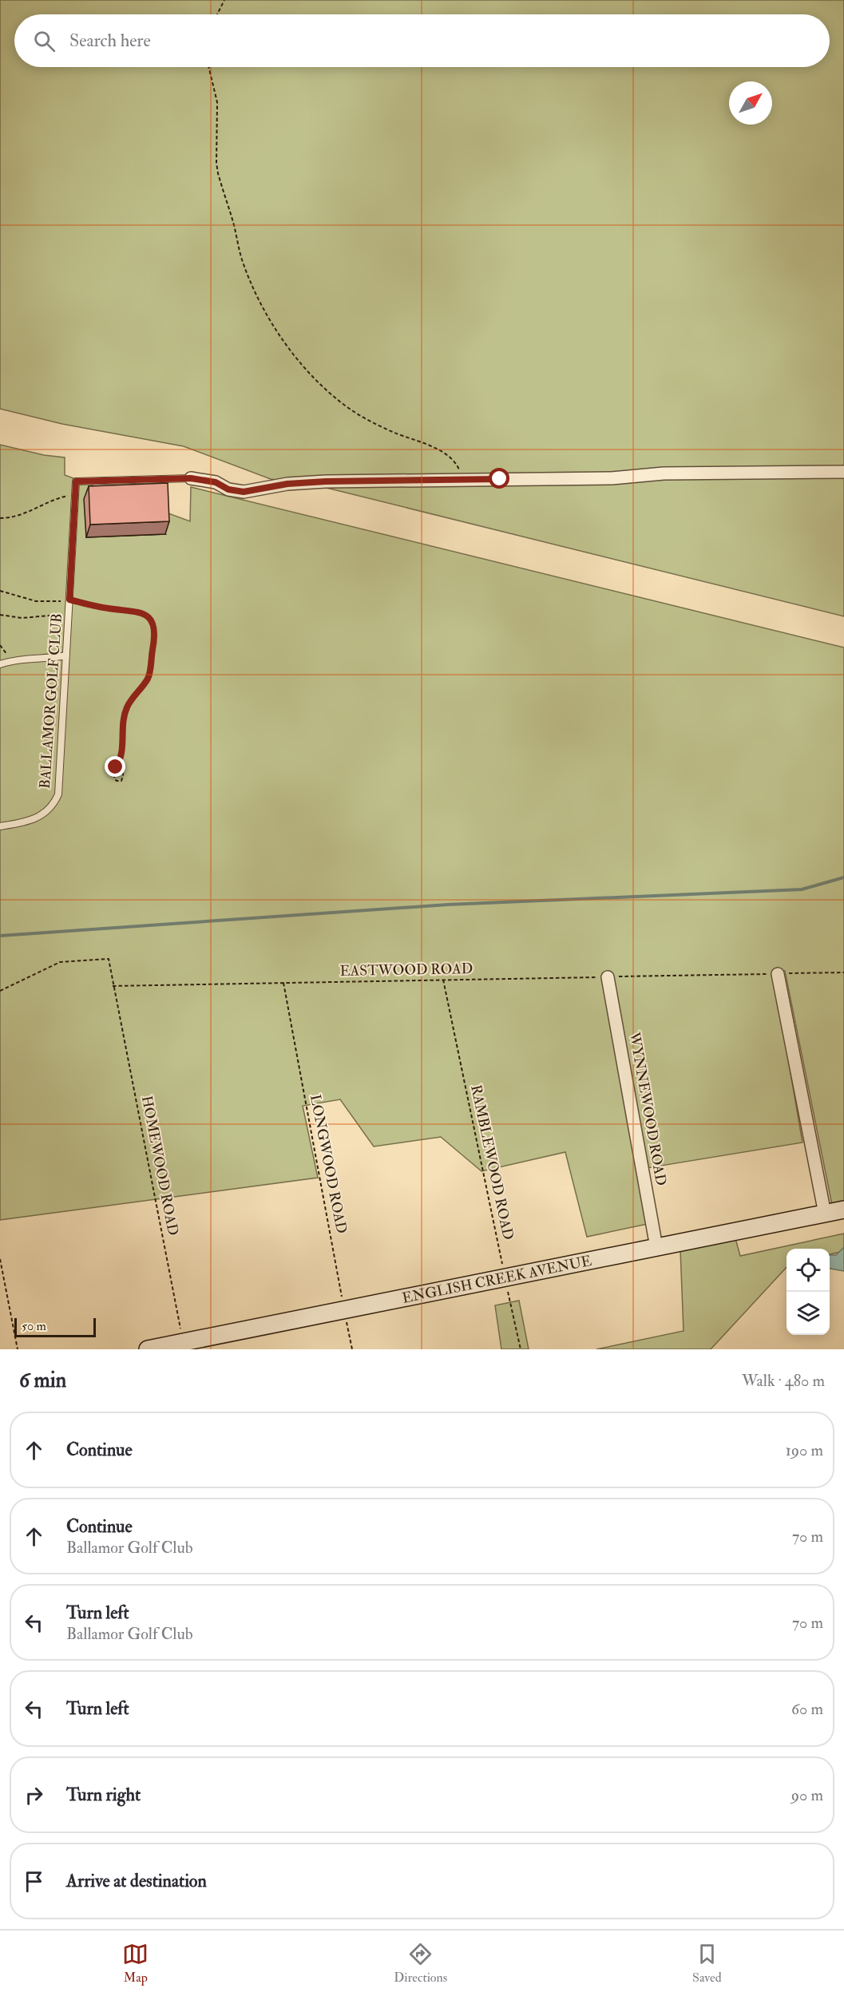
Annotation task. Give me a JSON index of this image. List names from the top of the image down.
{
  "streets": {
    "main road": ["ENGLISH CREEK AVENUE"],
    "street": ["WYNNEWOOD ROAD"],
    "lane": ["BALLAMOR GOLF CLUB"],
    "path": [
      "EASTWOOD ROAD",
      "RAMBLEWOOD ROAD",
      "LONGWOOD ROAD",
      "HOMEWOOD ROAD"
    ]
  },
  "crossings": [
    ["EASTWOOD ROAD", "WYNNEWOOD ROAD"],
    ["EASTWOOD ROAD", "RAMBLEWOOD ROAD"],
    ["EASTWOOD ROAD", "LONGWOOD ROAD"],
    ["EASTWOOD ROAD", "HOMEWOOD ROAD"],
    ["WYNNEWOOD ROAD", "ENGLISH CREEK AVENUE"],
    ["RAMBLEWOOD ROAD", "ENGLISH CREEK AVENUE"],
    ["LONGWOOD ROAD", "ENGLISH CREEK AVENUE"],
    ["HOMEWOOD ROAD", "ENGLISH CREEK AVENUE"]
  ],
  "scale_bar": "50 m",
  "north": "top right",
  "page": {
    "search": "Search here",
    "scale": "50 m",
    "heading": ["6 min", "Walk · 480 m"],
    "list": [
      ["Continue", "190 m"],
      ["Continue", "Ballamor Golf Club", "70 m"],
      ["Turn left", "Ballamor Golf Club", "70 m"],
      ["Turn left", "60 m"],
      ["Turn right", "90 m"],
      "Arrive at destination"
    ],
    "nav": ["Map", "Directions", "Saved"]
  }
}
